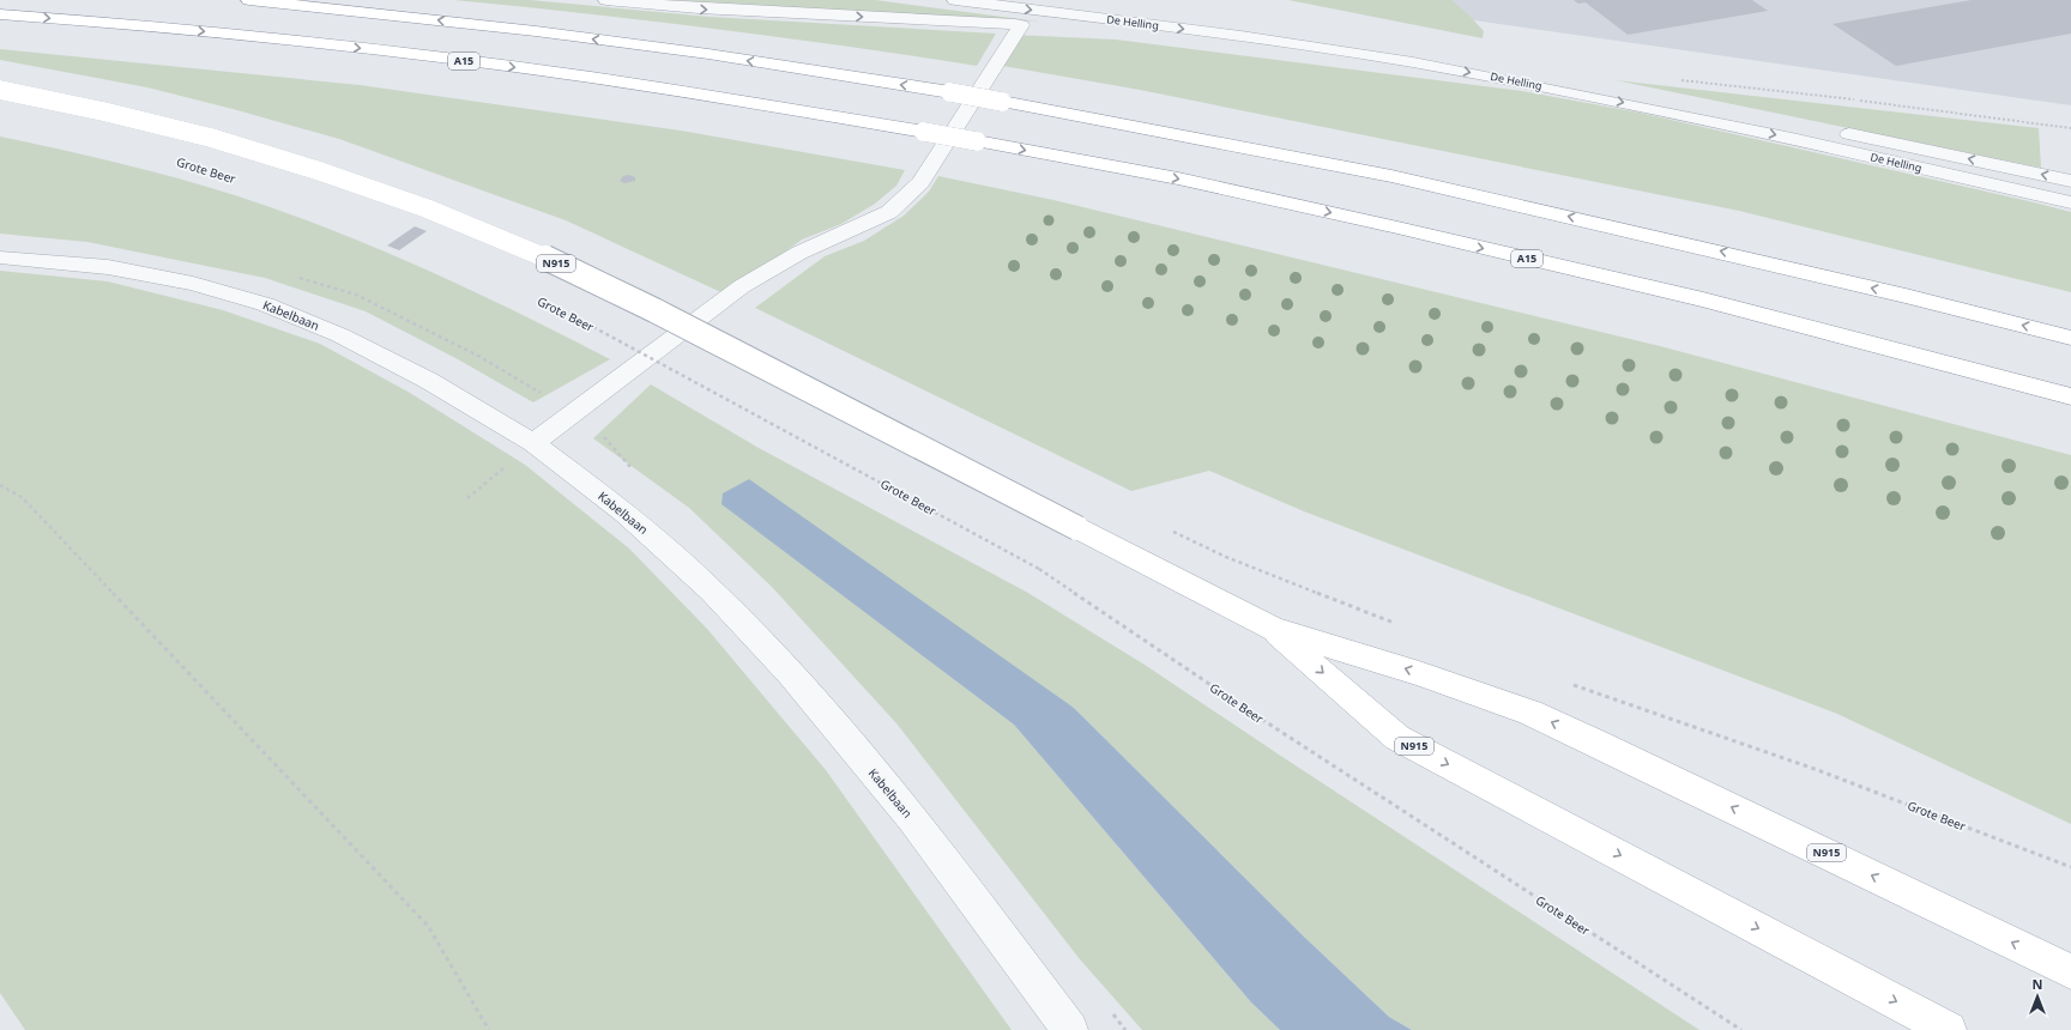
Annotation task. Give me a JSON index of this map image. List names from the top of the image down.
{
  "streets": {
    "main road": ["A15", "N915"],
    "street": ["De Helling", "Kabelbaan"],
    "path": ["Grote Beer"]
  },
  "north": "top"
}
